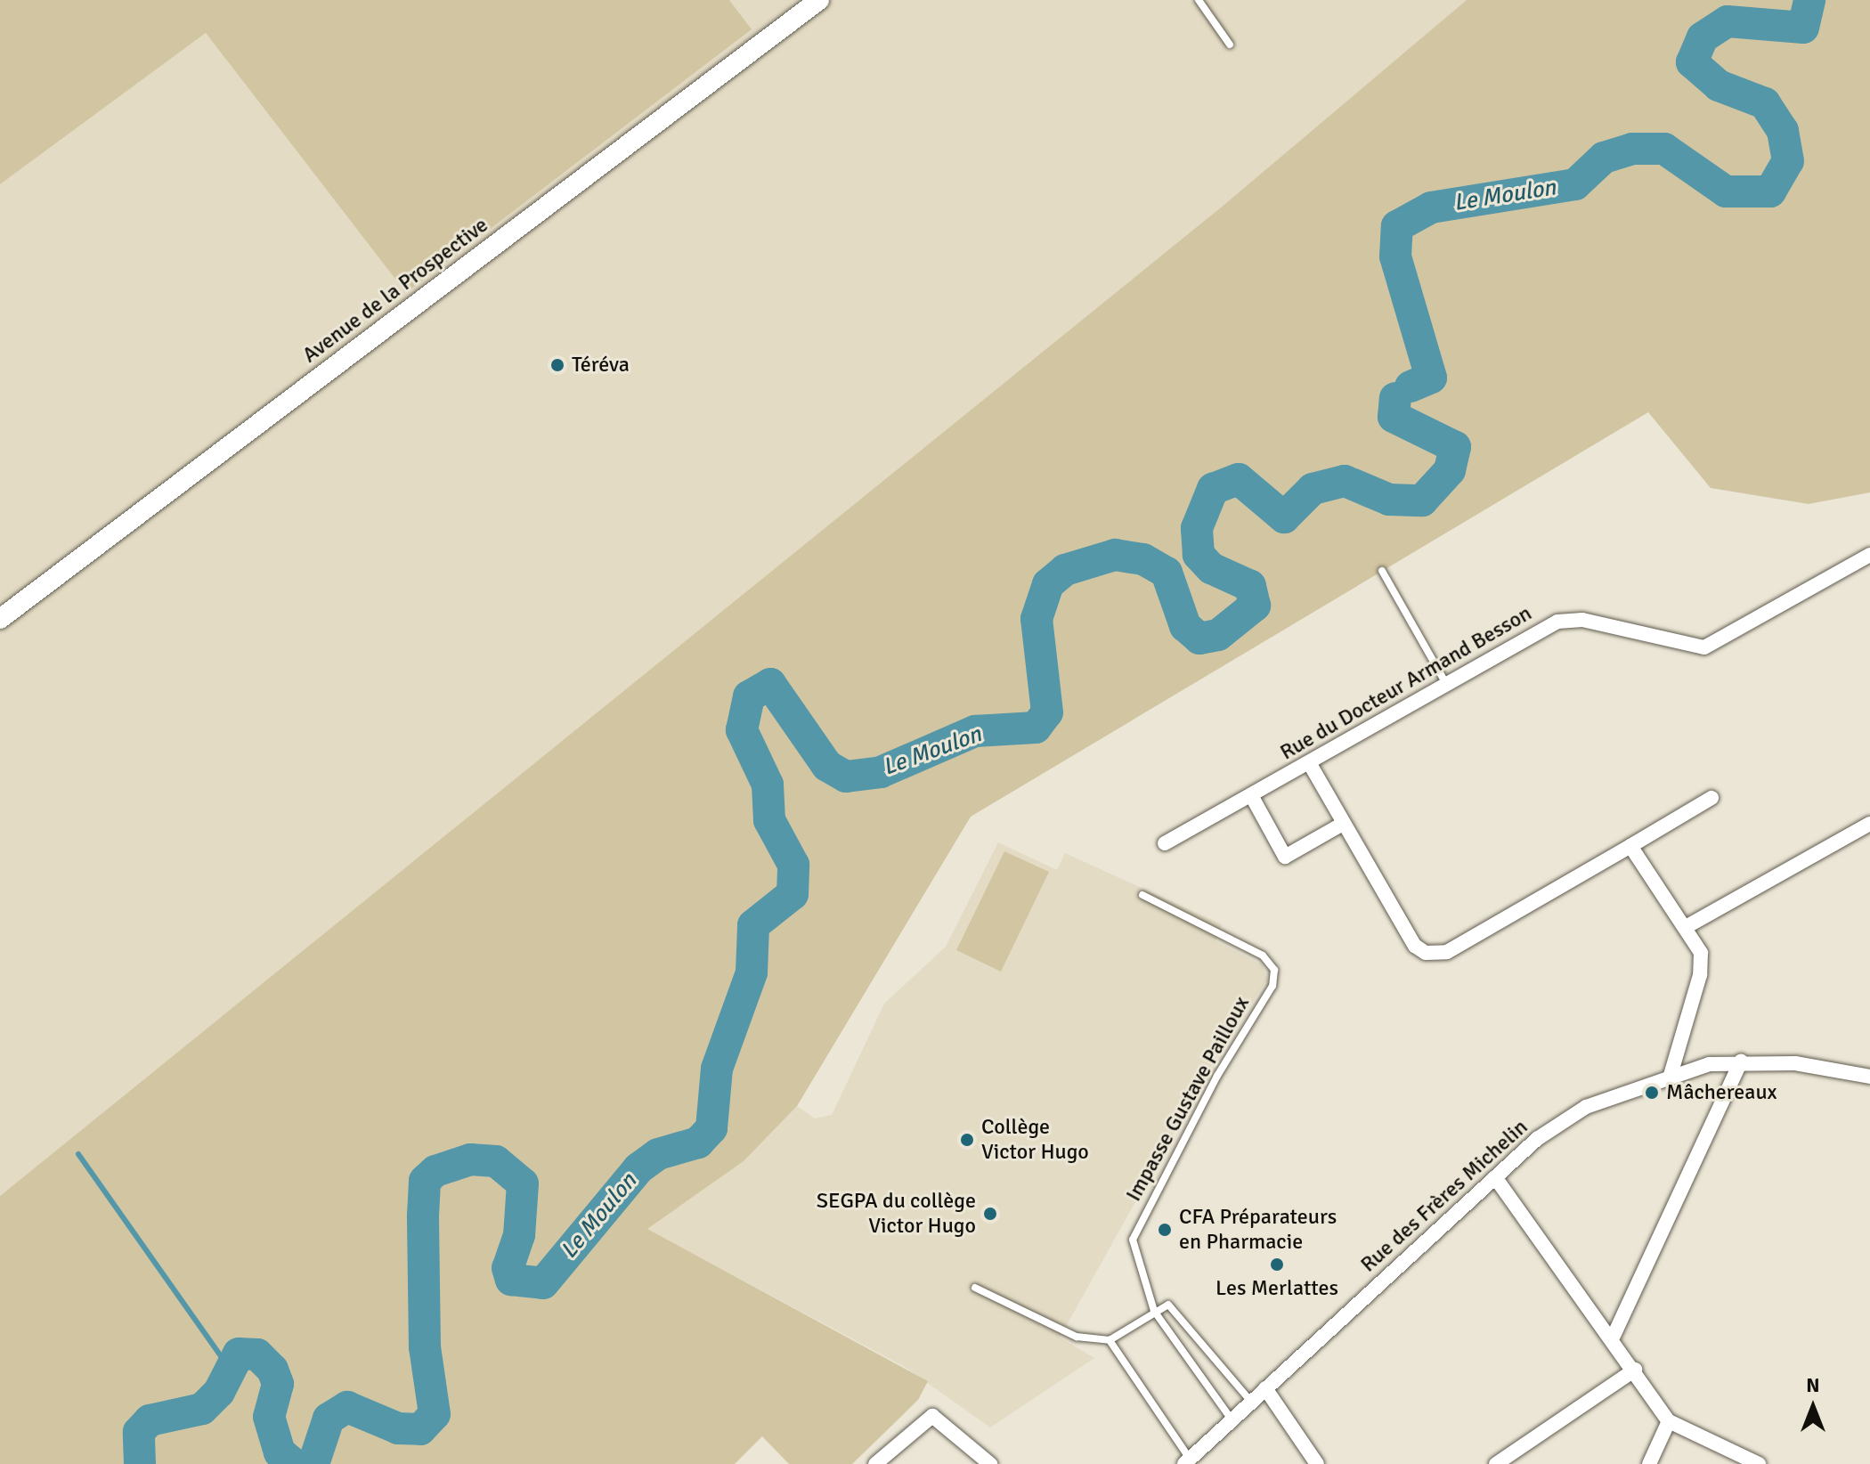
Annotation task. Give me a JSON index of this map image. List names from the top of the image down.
{
  "streets": {
    "main road": ["Avenue de la Prospective"],
    "street": ["Rue du Docteur Armand Besson", "Rue des Frères Michelin"],
    "lane": ["Impasse Gustave Pailloux"]
  },
  "water": ["Le Moulon"],
  "places": [
    "Téréva",
    "Mâchereaux",
    "Collège Victor Hugo",
    "SEGPA du collège Victor Hugo",
    "CFA Préparateurs en Pharmacie",
    "Les Merlattes"
  ],
  "north": "top"
}
